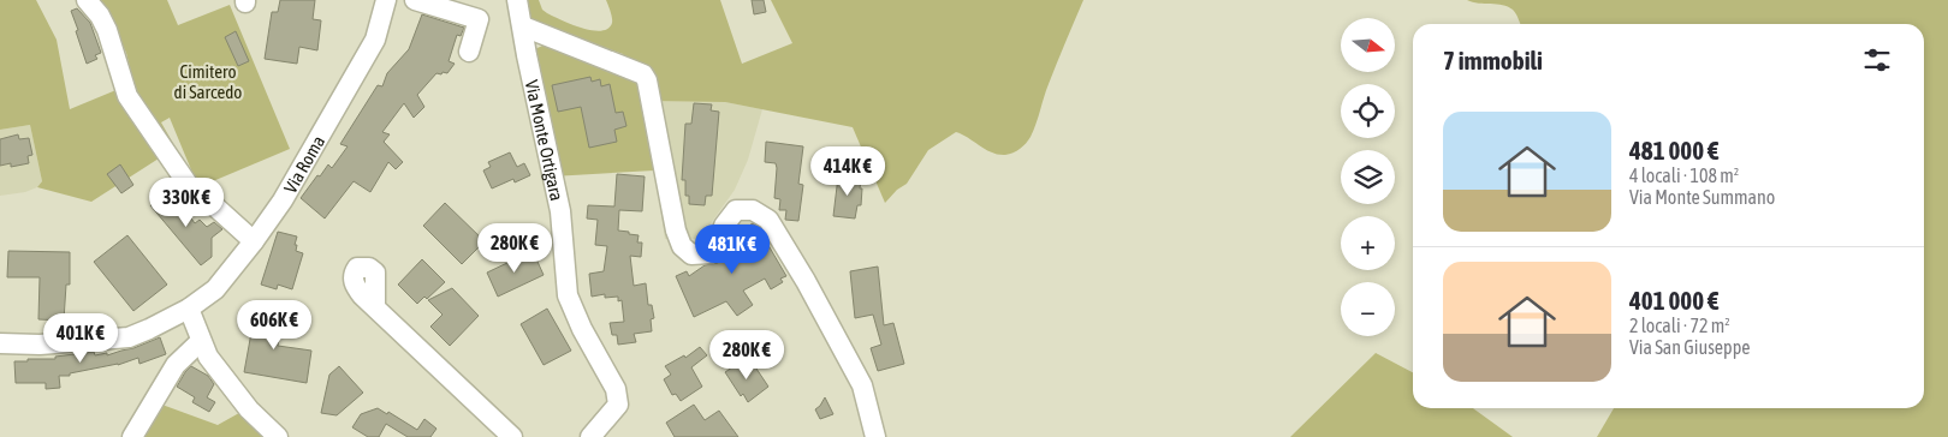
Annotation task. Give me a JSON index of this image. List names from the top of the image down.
{
  "streets": {
    "street": ["Via Monte Ortigara", "Via Roma"]
  },
  "parks": ["Cimitero di Sarcedo"],
  "north": "right",
  "page": {
    "map_buttons": ["+", "−"],
    "heading": "7 immobili",
    "list": [
      {
        "name": "481 000 €",
        "note": "4 locali · 108 m² · Via Monte Summano"
      },
      {
        "name": "401 000 €",
        "note": "2 locali · 72 m² · Via San Giuseppe"
      }
    ],
    "price": [
      "414K €",
      "330K €",
      "280K €",
      "481K €",
      "606K €",
      "401K €",
      "280K €"
    ]
  }
}
